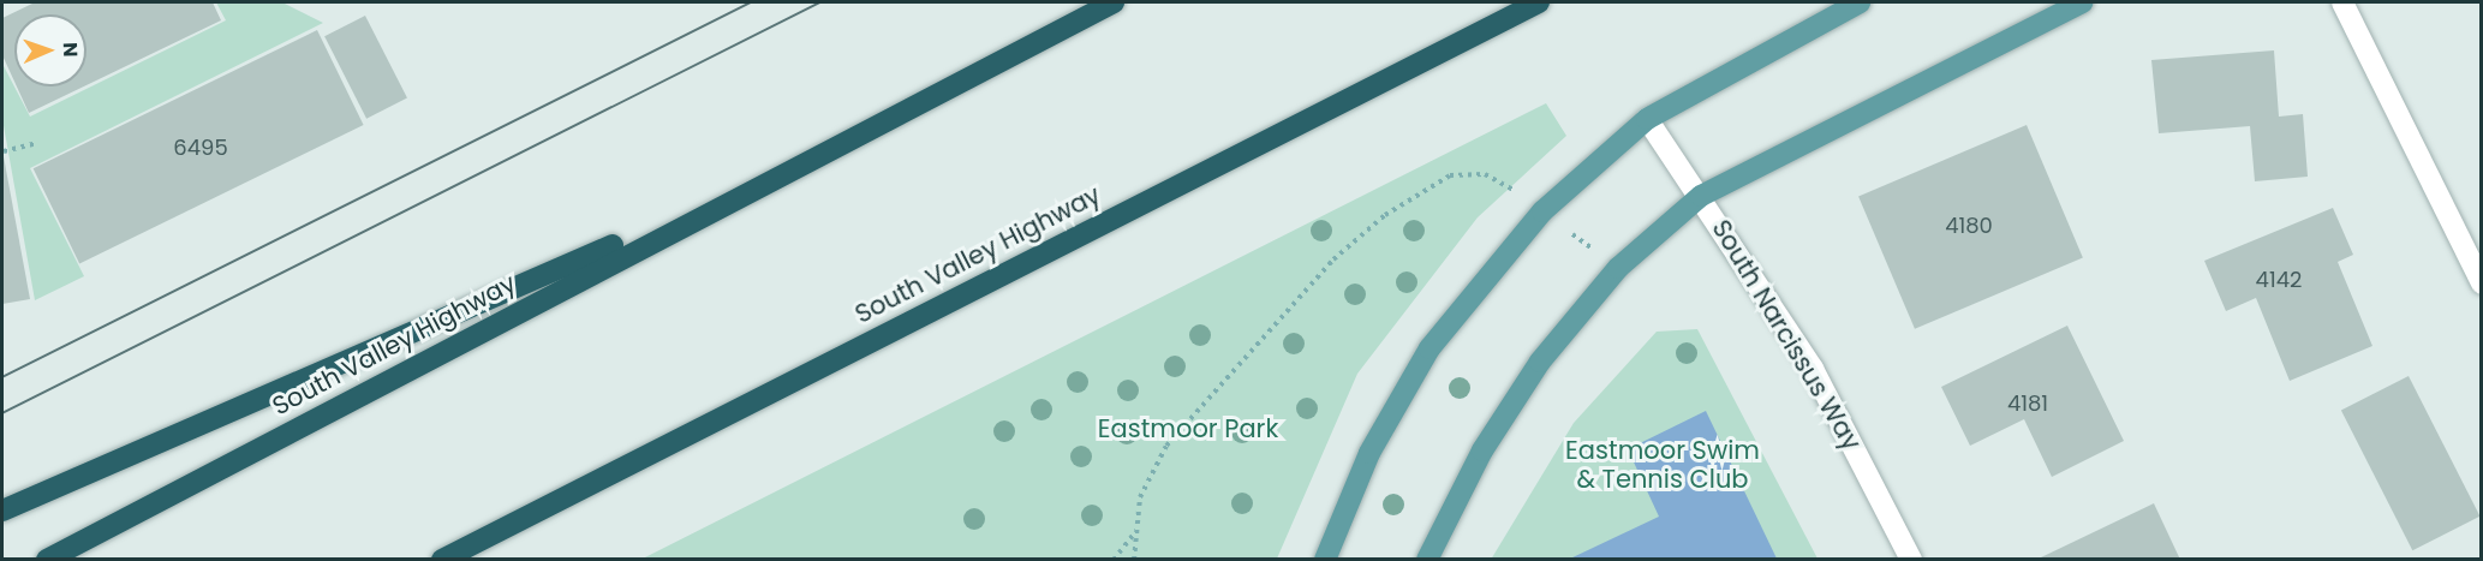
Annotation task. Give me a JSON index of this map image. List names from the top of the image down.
{
  "streets": {
    "highway": ["South Valley Highway"],
    "street": ["South Narcissus Way"]
  },
  "parks": ["Eastmoor Park", "Eastmoor Swim & Tennis Club"],
  "house_numbers": [
    "6495",
    "4180",
    "4142",
    "4181"
  ],
  "north": "right"
}
